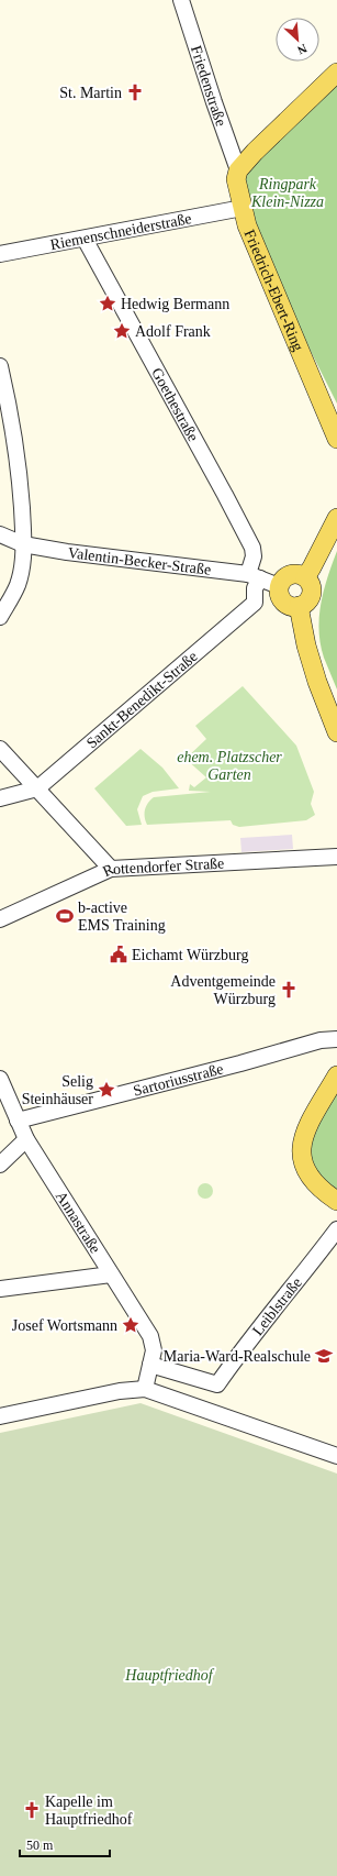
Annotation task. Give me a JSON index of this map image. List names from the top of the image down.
{
  "streets": {
    "main road": ["Friedrich-Ebert-Ring"],
    "street": [
      "Friedenstraße",
      "Riemenschneiderstraße",
      "Goethestraße",
      "Valentin-Becker-Straße",
      "Sankt-Benedikt-Straße",
      "Rottendorfer Straße",
      "Sartoriusstraße",
      "Annastraße",
      "Leiblstraße"
    ]
  },
  "crossings": [
    ["Friedenstraße", "Friedrich-Ebert-Ring"],
    ["Riemenschneiderstraße", "Friedrich-Ebert-Ring"],
    ["Riemenschneiderstraße", "Goethestraße"],
    ["Goethestraße", "Valentin-Becker-Straße"],
    ["Goethestraße", "Sankt-Benedikt-Straße"],
    ["Valentin-Becker-Straße", "Sankt-Benedikt-Straße"],
    ["Sartoriusstraße", "Annastraße"],
    ["Annastraße", "Leiblstraße"]
  ],
  "parks": ["Ringpark Klein-Nizza", "ehem. Platzscher Garten", "Hauptfriedhof"],
  "places": {
    "church": ["St. Martin", "Adventgemeinde Würzburg", "Kapelle im Hauptfriedhof"],
    "place": [
      "Hedwig Bermann",
      "Adolf Frank",
      "Selig Steinhäuser",
      "Josef Wortsmann"
    ],
    "sports": ["b-active EMS Training"],
    "public building": ["Eichamt Würzburg"],
    "school or university": ["Maria-Ward-Realschule"]
  },
  "scale_bar": "50 m",
  "north": "bottom right"
}
